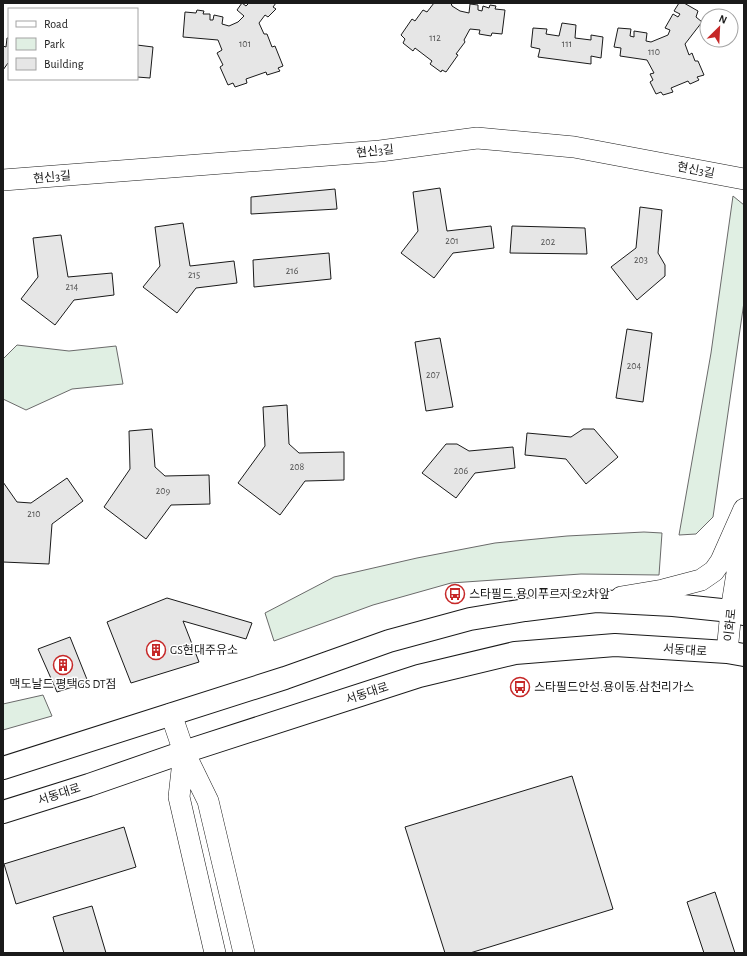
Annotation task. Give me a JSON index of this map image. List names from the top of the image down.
{
  "streets": {
    "main road": ["서동대로"],
    "street": ["현신3길", "이화로"]
  },
  "crossings": [
    ["이화로", "서동대로"]
  ],
  "places": {
    "bus stop": ["스타필드.용이푸르지오2차앞", "스타필드안성.용이동.삼천리가스"],
    "building": ["GS현대주유소", "맥도날드 평택GS DT점"]
  },
  "house_numbers": [
    "112",
    "101",
    "111",
    "110",
    "201",
    "202",
    "203",
    "216",
    "215",
    "214",
    "204",
    "207",
    "208",
    "206",
    "209",
    "210"
  ],
  "legend": ["Road", "Park", "Building"],
  "north": "top right"
}
